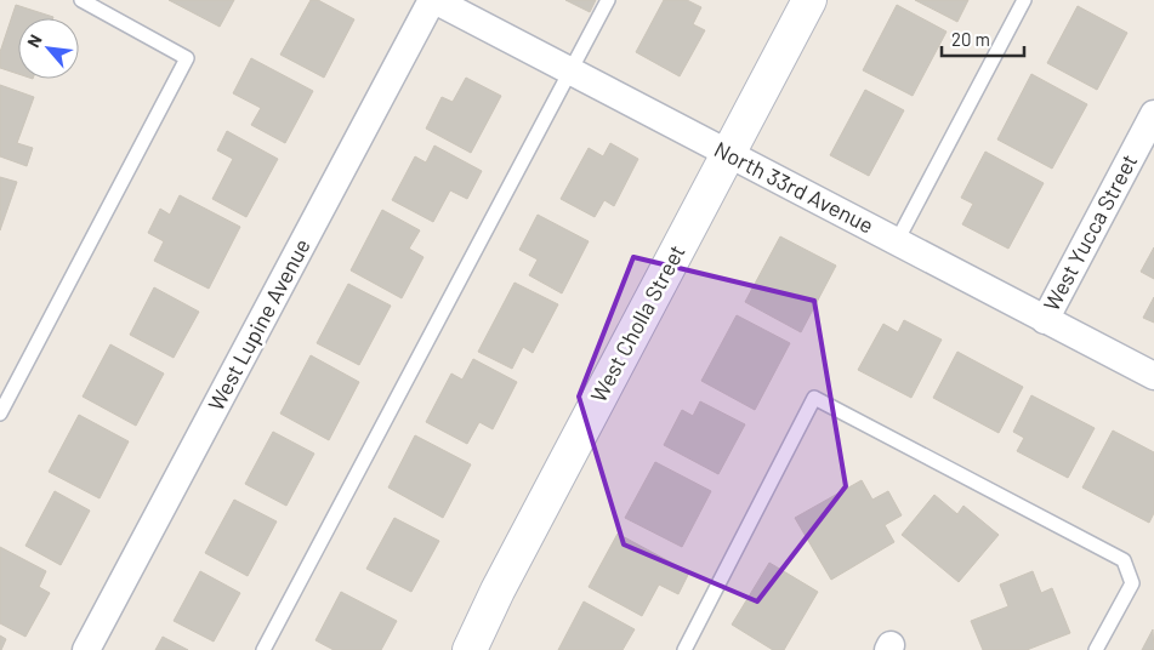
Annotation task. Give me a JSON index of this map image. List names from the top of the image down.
{
  "streets": {
    "street": [
      "North 33rd Avenue",
      "West Yucca Street",
      "West Cholla Street",
      "West Lupine Avenue"
    ]
  },
  "crossings": [
    ["North 33rd Avenue", "West Yucca Street"],
    ["North 33rd Avenue", "West Cholla Street"],
    ["North 33rd Avenue", "West Lupine Avenue"]
  ],
  "scale_bar": "20 m",
  "north": "top left"
}
